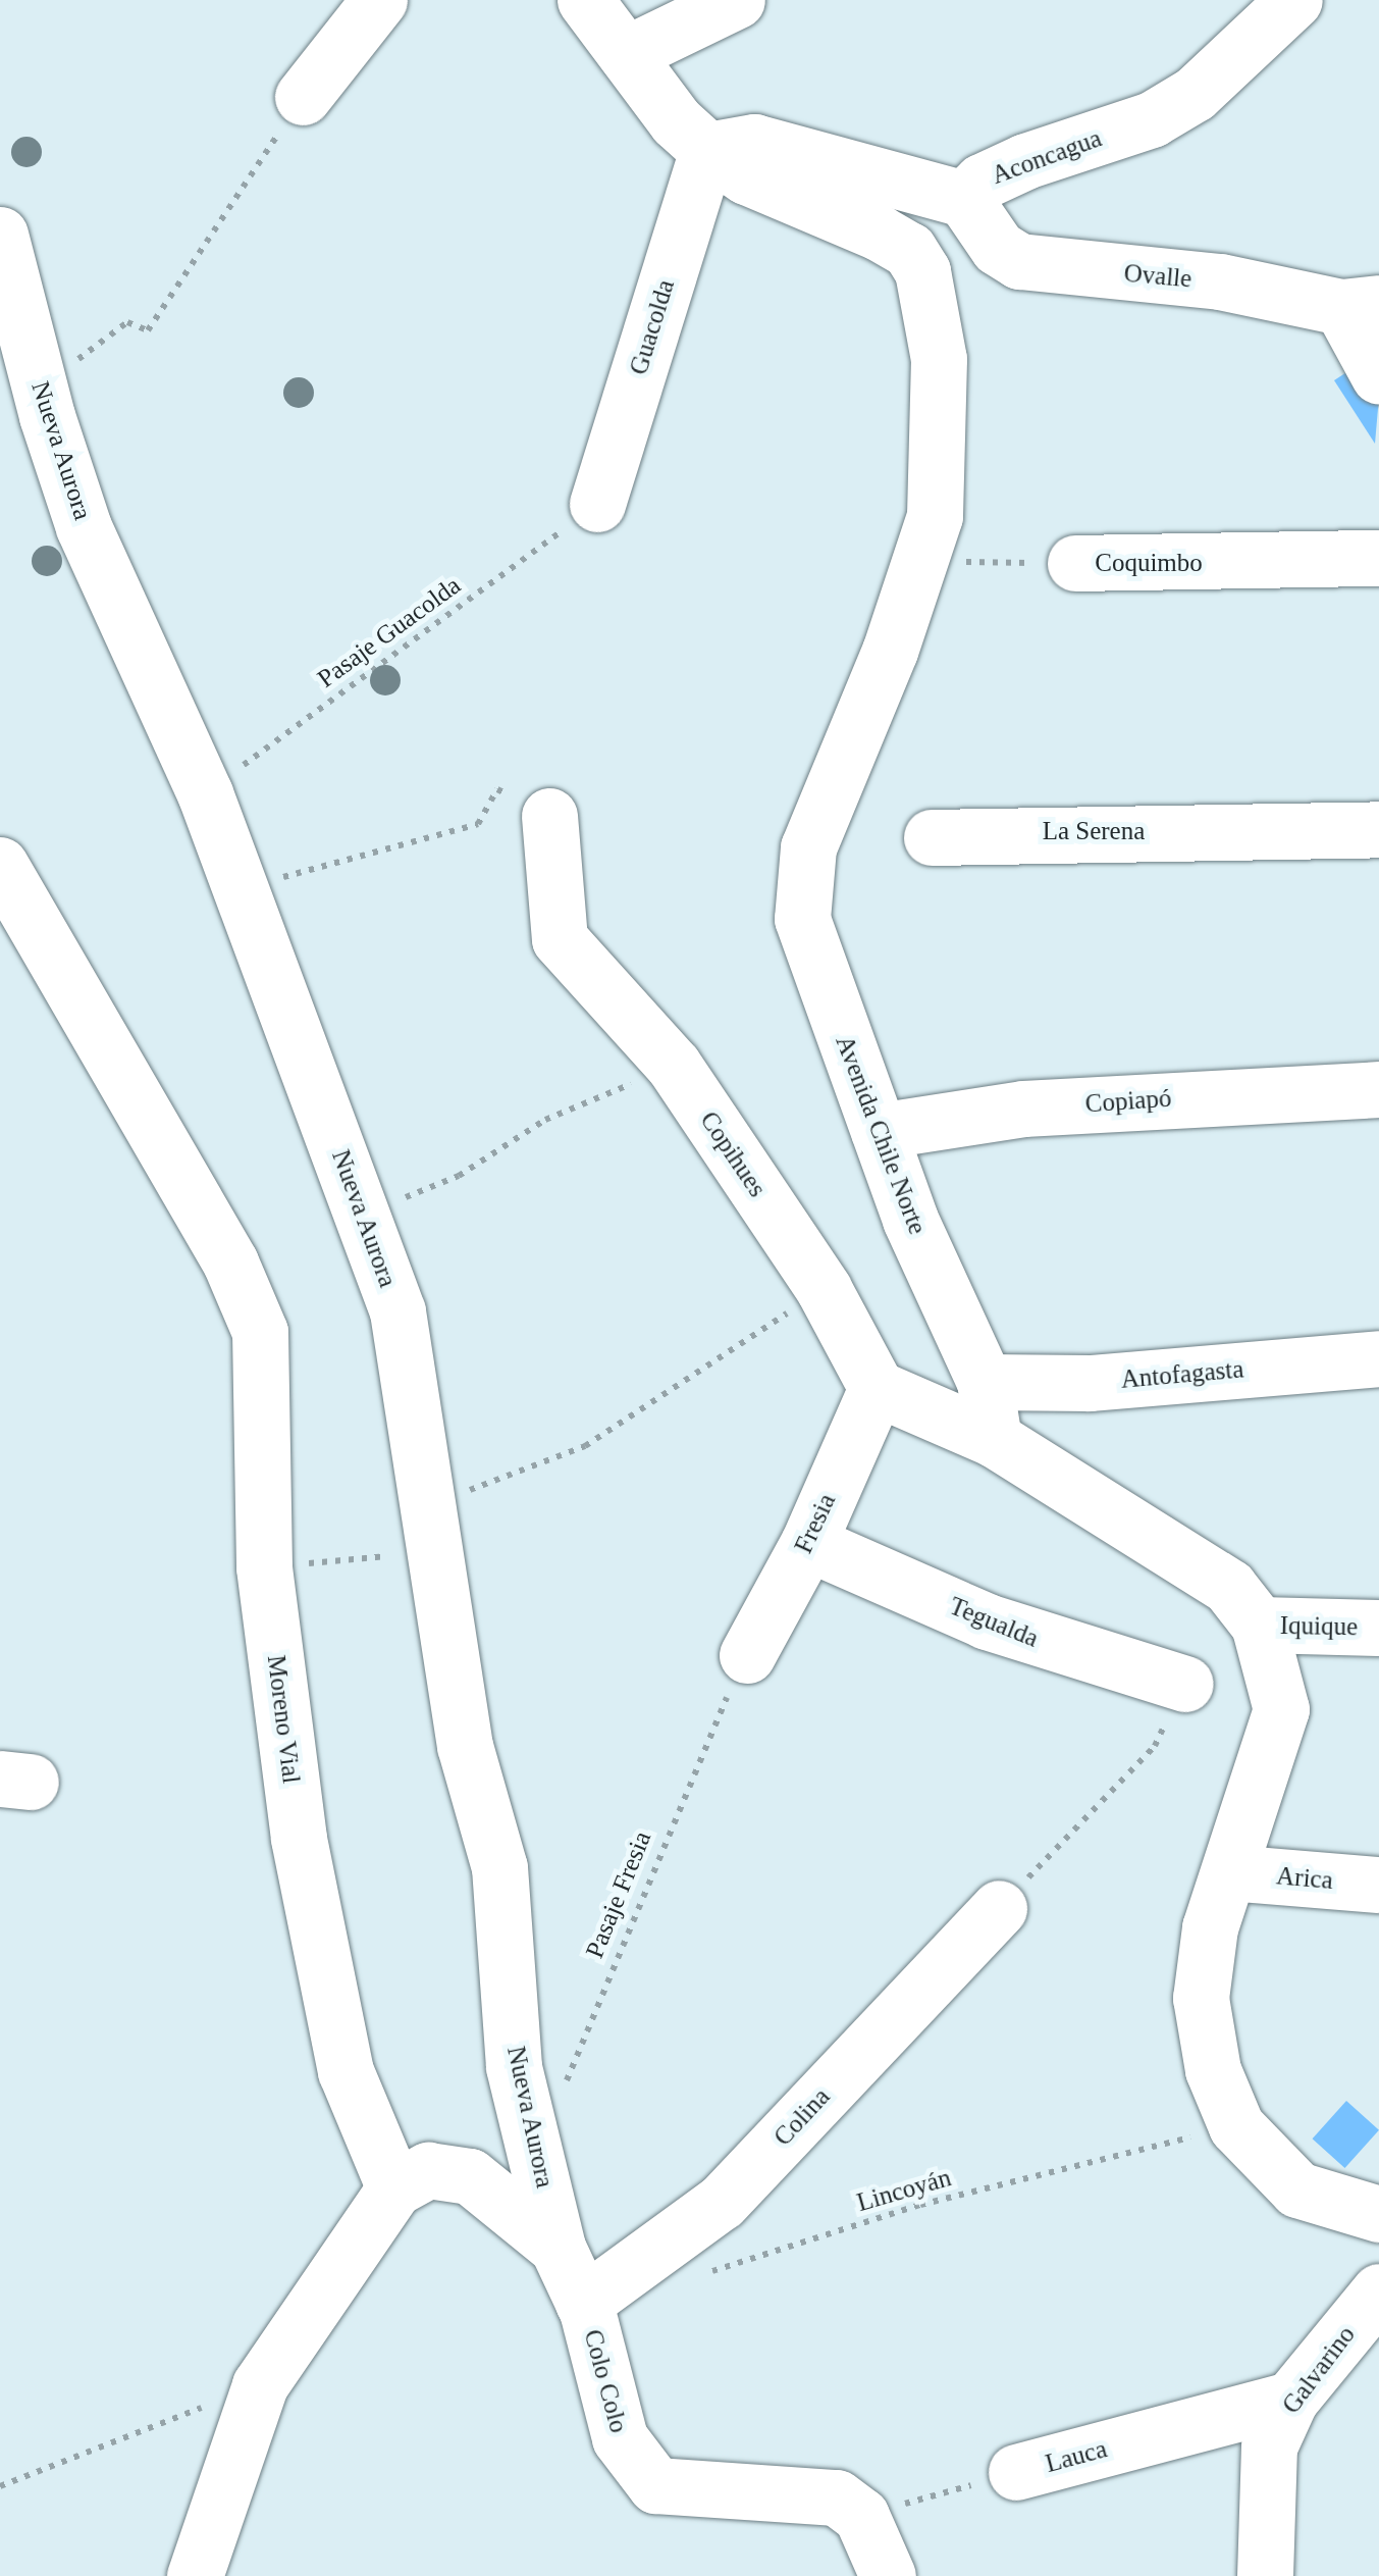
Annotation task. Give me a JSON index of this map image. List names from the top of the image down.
{
  "streets": {
    "street": [
      "Aconcagua",
      "Ovalle",
      "Guacolda",
      "Nueva Aurora",
      "Coquimbo",
      "La Serena",
      "Copiapó",
      "Avenida Chile Norte",
      "Copihues",
      "Antofagasta",
      "Fresia",
      "Tegualda",
      "Iquique",
      "Moreno Vial",
      "Arica",
      "Colina",
      "Galvarino",
      "Colo Colo",
      "Lauca"
    ],
    "path": ["Pasaje Guacolda", "Pasaje Fresia", "Lincoyán"]
  },
  "crossings": [
    ["Aconcagua", "Ovalle"],
    ["Aconcagua", "Guacolda"],
    ["Aconcagua", "Avenida Chile Norte"],
    ["Guacolda", "Pasaje Guacolda"],
    ["Guacolda", "Avenida Chile Norte"],
    ["Nueva Aurora", "Pasaje Guacolda"],
    ["Nueva Aurora", "Pasaje Fresia"],
    ["Nueva Aurora", "Colo Colo"],
    ["Coquimbo", "Avenida Chile Norte"],
    ["Copiapó", "Avenida Chile Norte"],
    ["Avenida Chile Norte", "Antofagasta"],
    ["Copihues", "Fresia"],
    ["Fresia", "Tegualda"],
    ["Fresia", "Pasaje Fresia"],
    ["Moreno Vial", "Colo Colo"],
    ["Colina", "Colo Colo"],
    ["Galvarino", "Lauca"],
    ["Colo Colo", "Lauca"]
  ]
}
